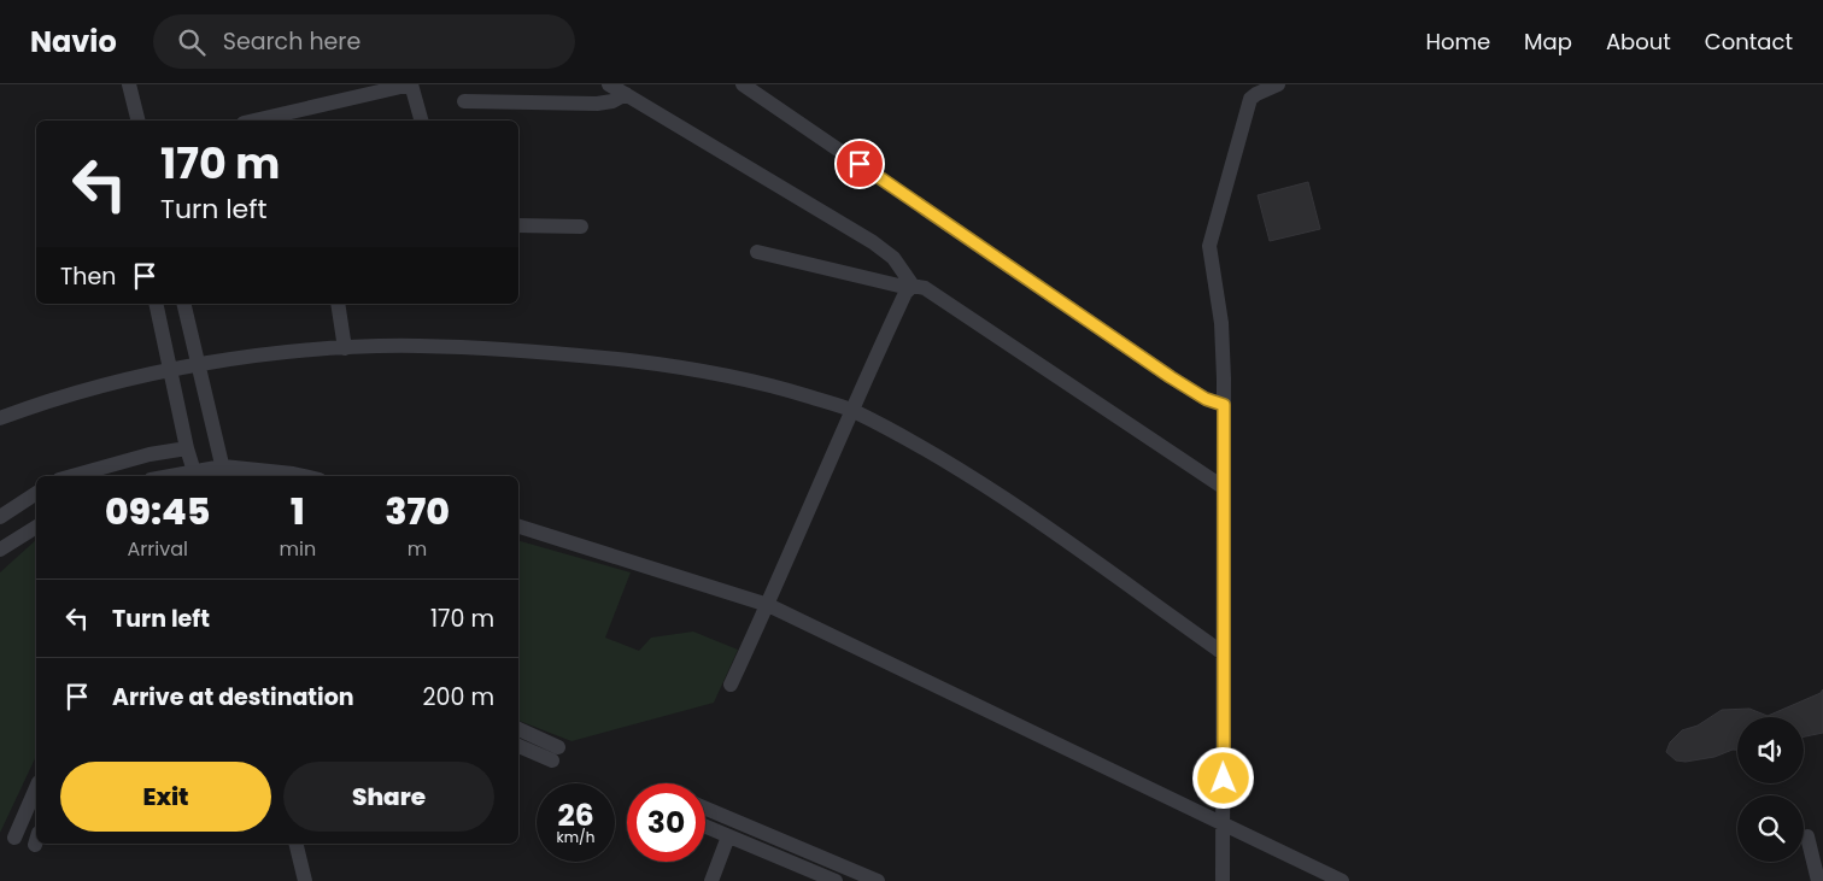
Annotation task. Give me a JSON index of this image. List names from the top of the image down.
{
  "page": {
    "header": "Navio",
    "search": "Search here",
    "nav": [
      "Home",
      "Map",
      "About",
      "Contact"
    ],
    "turn": ["170 m", "Turn left"],
    "then": "Then",
    "eta": [
      "09:45",
      "Arrival",
      "1",
      "min",
      "370",
      "m"
    ],
    "list": [
      {
        "name": "Turn left",
        "value": "170 m"
      },
      {
        "name": "Arrive at destination",
        "value": "200 m"
      }
    ],
    "buttons": ["Exit", "Share"],
    "speed": "26 km/h",
    "limit": "30"
  }
}
